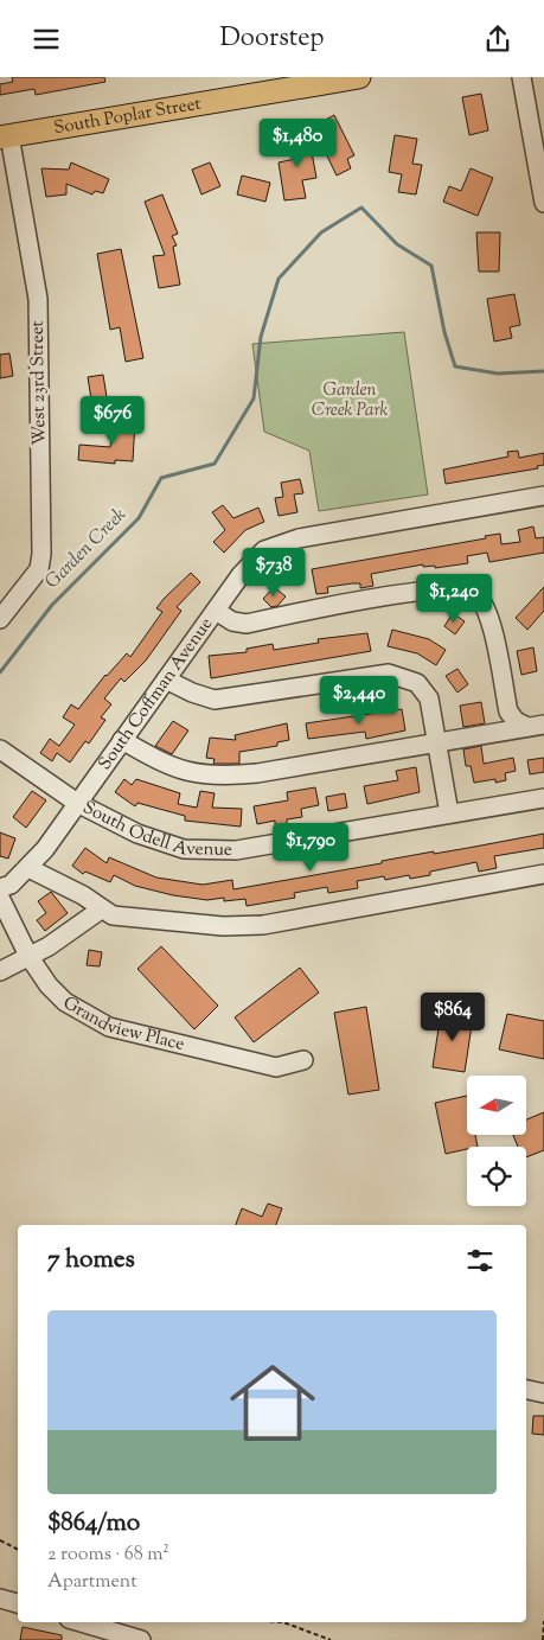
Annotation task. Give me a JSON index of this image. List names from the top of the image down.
{
  "streets": {
    "main road": ["South Poplar Street"],
    "street": [
      "West 23rd Street",
      "South Coffman Avenue",
      "South Odell Avenue",
      "Grandview Place"
    ]
  },
  "crossings": [
    ["South Poplar Street", "West 23rd Street"],
    ["South Coffman Avenue", "South Odell Avenue"]
  ],
  "water": ["Garden Creek"],
  "parks": ["Garden Creek Park"],
  "north": "left",
  "page": {
    "header": "Doorstep",
    "price": [
      "$1,480",
      "$676",
      "$738",
      "$1,240",
      "$2,440",
      "$1,790",
      "$864"
    ],
    "heading": "7 homes",
    "list": [
      {
        "name": "$864/mo",
        "note": "2 rooms · 68 m² · Apartment"
      }
    ]
  }
}
